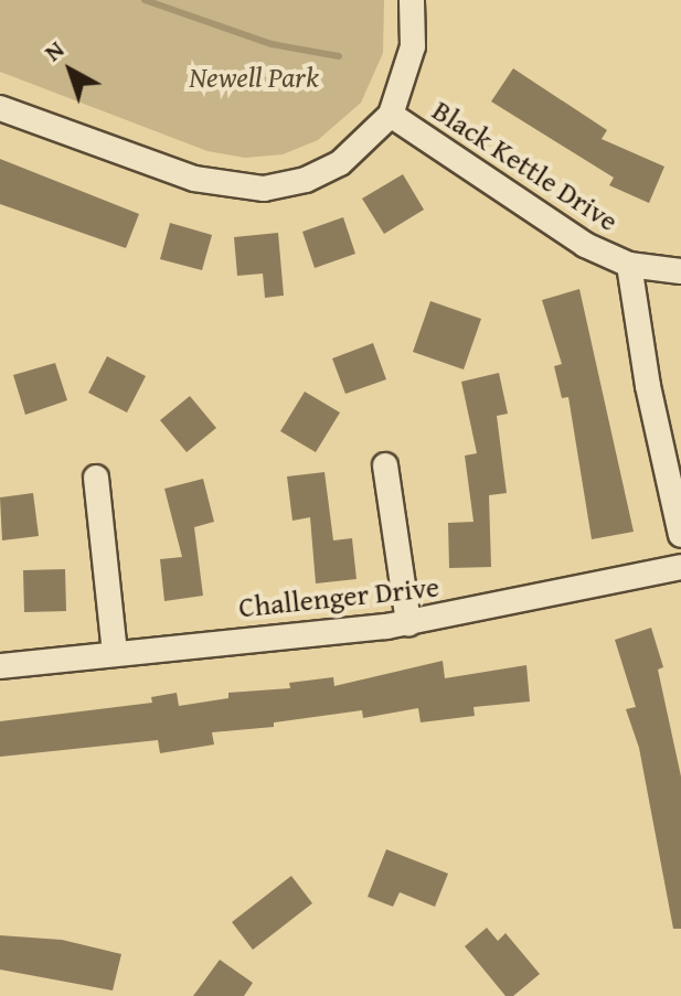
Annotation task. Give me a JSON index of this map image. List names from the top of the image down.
{
  "streets": {
    "street": ["Black Kettle Drive", "Challenger Drive"]
  },
  "parks": ["Newell Park"],
  "north": "top left"
}
